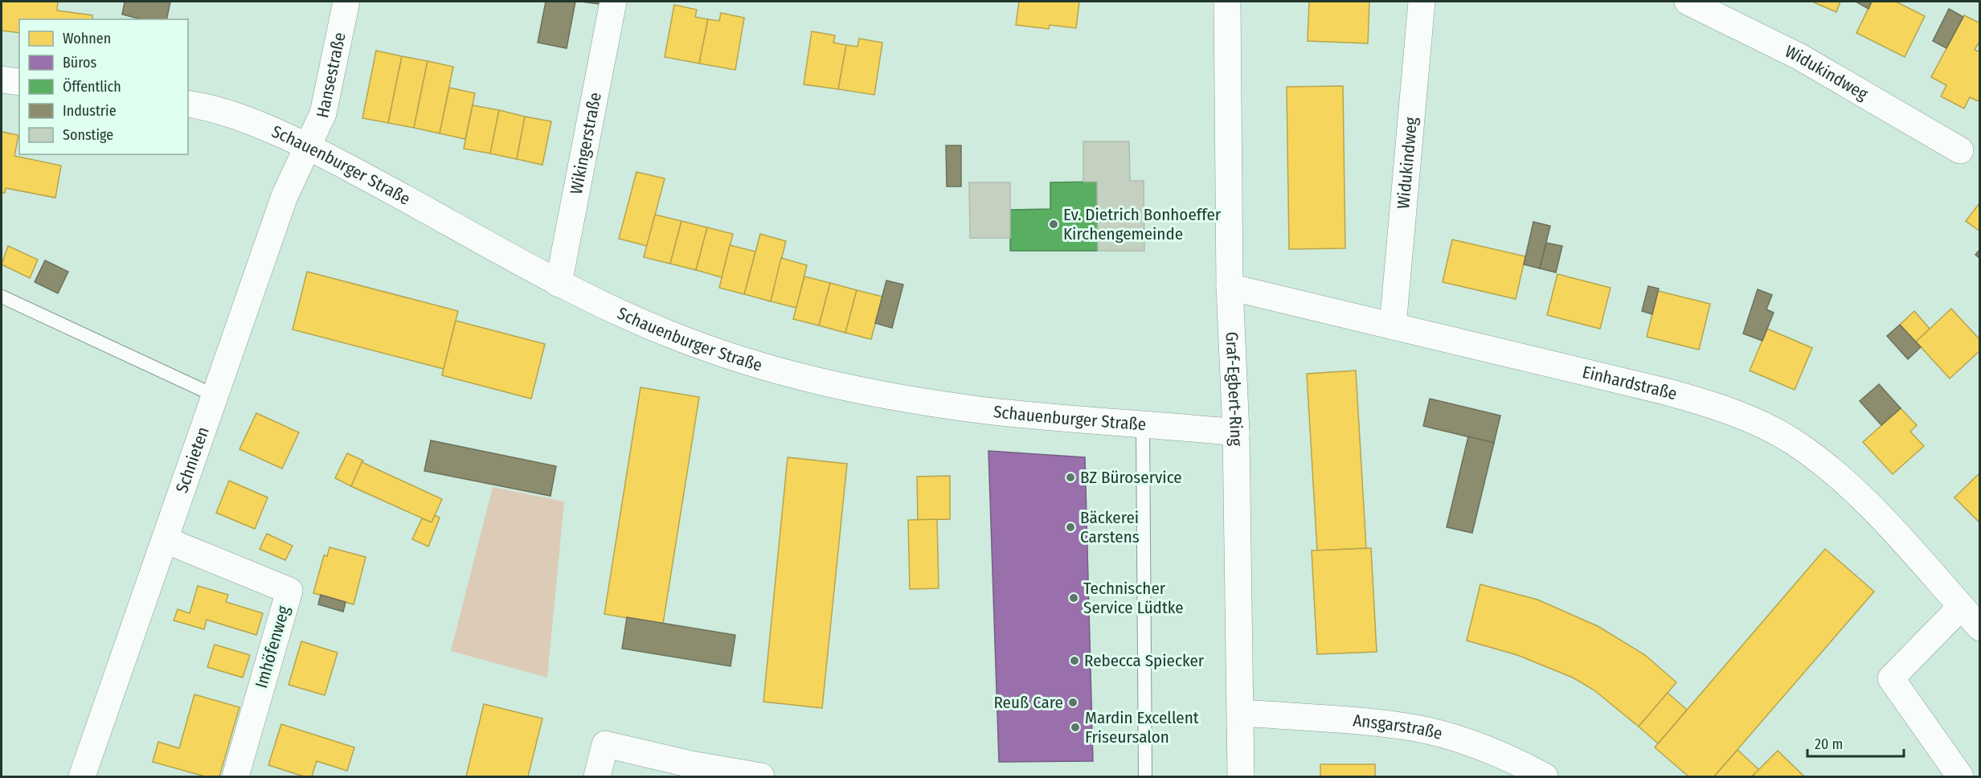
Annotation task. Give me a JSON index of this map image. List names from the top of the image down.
{
  "streets": {
    "street": [
      "Widukindweg",
      "Hansestraße",
      "Wikingerstraße",
      "Schauenburger Straße",
      "Einhardstraße",
      "Graf-Egbert-Ring",
      "Schnieten",
      "Imhöfenweg",
      "Ansgarstraße"
    ]
  },
  "crossings": [
    ["Widukindweg", "Einhardstraße"],
    ["Hansestraße", "Schauenburger Straße"],
    ["Hansestraße", "Schnieten"],
    ["Wikingerstraße", "Schauenburger Straße"],
    ["Schauenburger Straße", "Graf-Egbert-Ring"],
    ["Schauenburger Straße", "Schnieten"],
    ["Einhardstraße", "Graf-Egbert-Ring"],
    ["Graf-Egbert-Ring", "Ansgarstraße"],
    ["Schnieten", "Imhöfenweg"]
  ],
  "places": [
    "Ev. Dietrich Bonhoeffer Kirchengemeinde",
    "BZ Büroservice",
    "Bäckerei Carstens",
    "Technischer Service Lüdtke",
    "Rebecca Spiecker",
    "Reuß Care",
    "Mardin Excellent Friseursalon"
  ],
  "legend": [
    "Wohnen",
    "Büros",
    "Öffentlich",
    "Industrie",
    "Sonstige"
  ],
  "scale_bar": "20 m"
}
